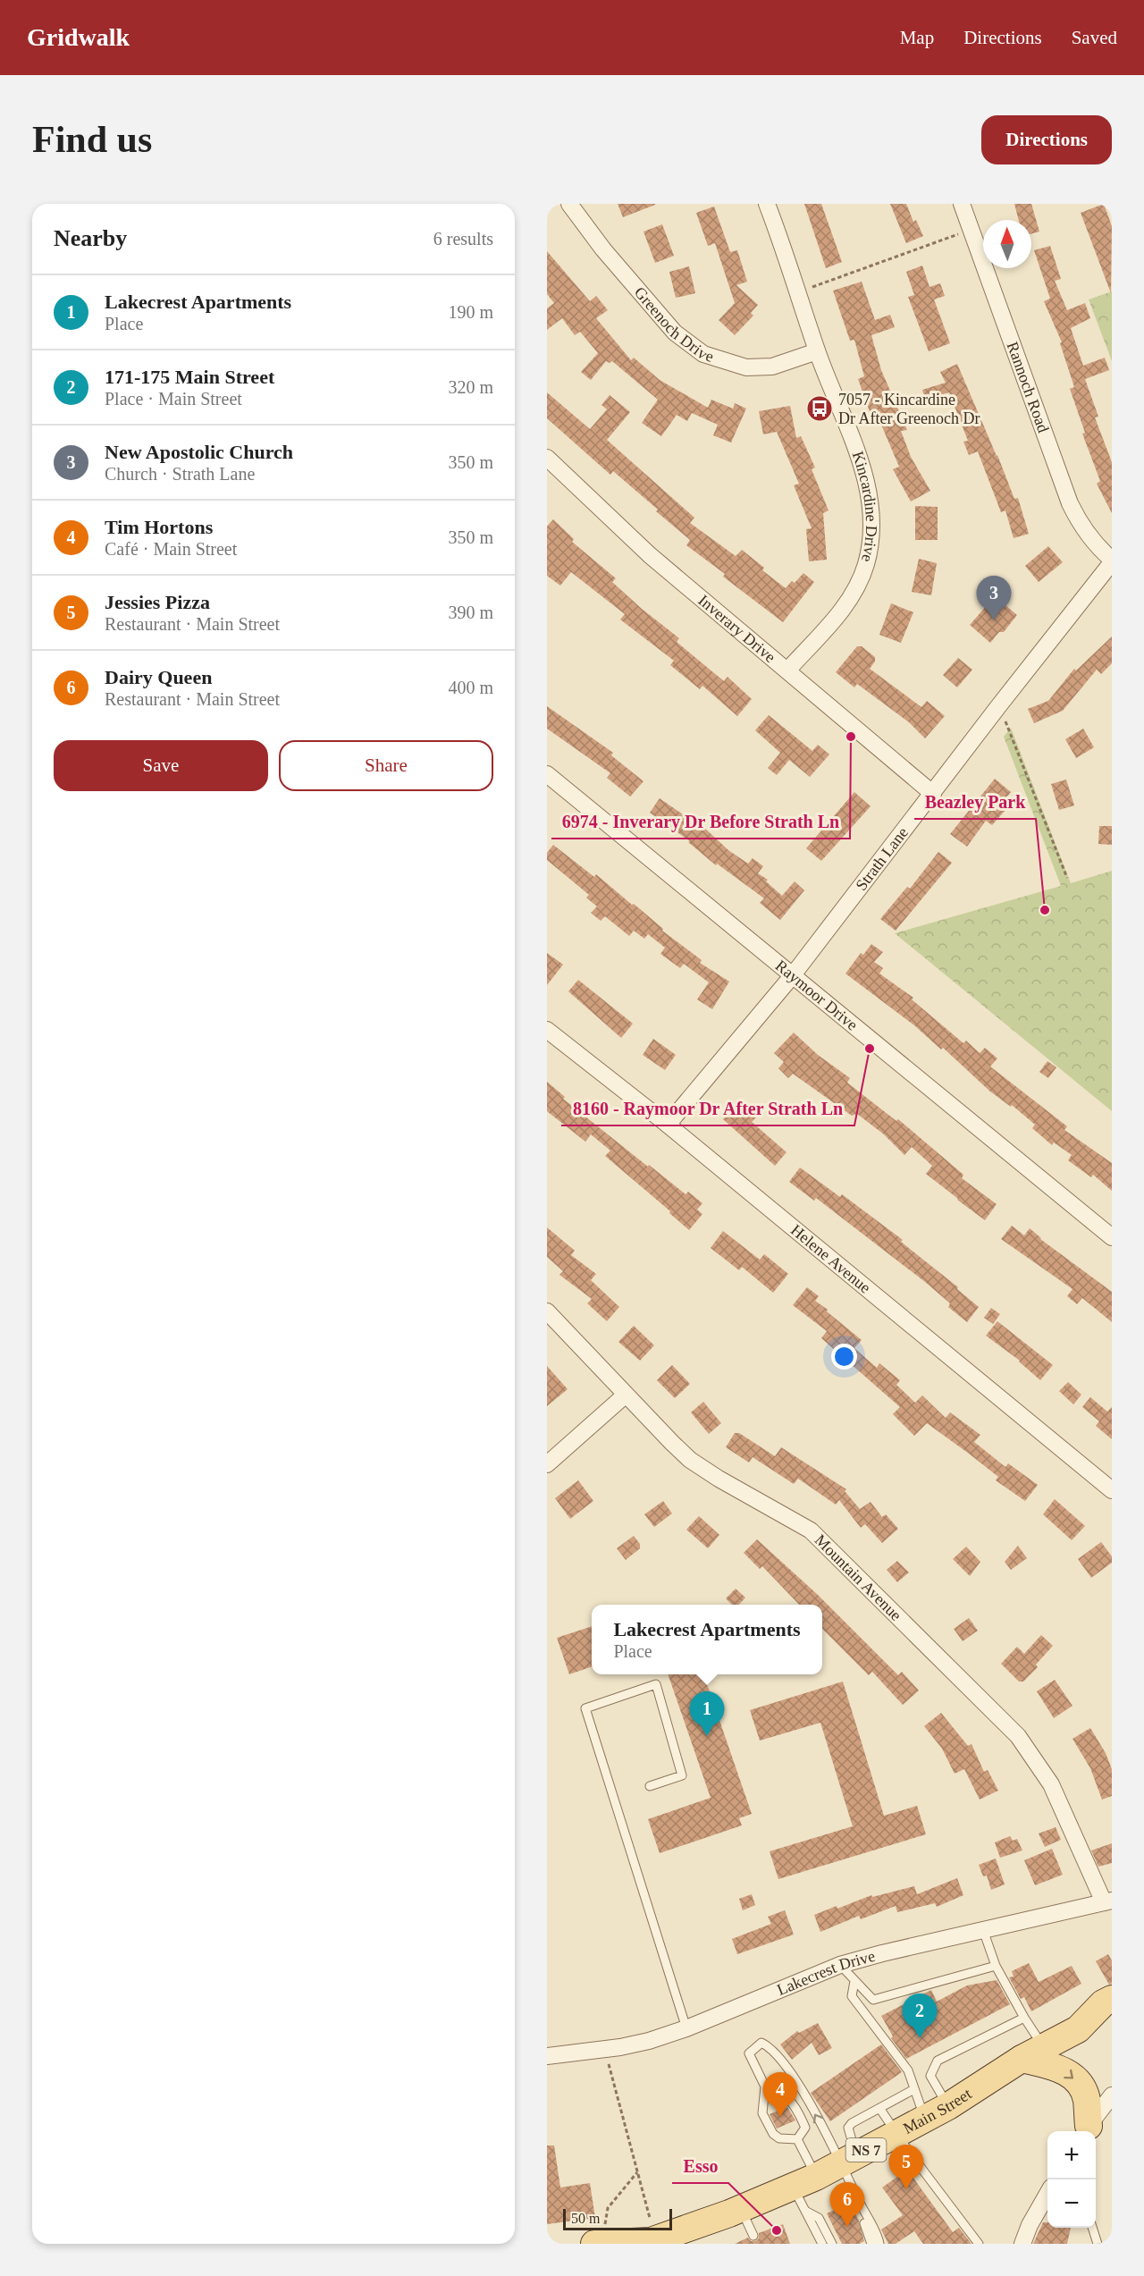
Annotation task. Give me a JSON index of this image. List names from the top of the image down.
{
  "streets": {
    "main road": ["Main Street", "NS 7"],
    "street": [
      "Greenoch Drive",
      "Rannoch Road",
      "Kincardine Drive",
      "Inverary Drive",
      "Strath Lane",
      "Raymoor Drive",
      "Helene Avenue",
      "Mountain Avenue",
      "Lakecrest Drive"
    ]
  },
  "crossings": [
    ["Greenoch Drive", "Kincardine Drive"],
    ["Rannoch Road", "Strath Lane"],
    ["Kincardine Drive", "Inverary Drive"],
    ["Inverary Drive", "Strath Lane"],
    ["Strath Lane", "Raymoor Drive"],
    ["Strath Lane", "Helene Avenue"],
    ["Mountain Avenue", "Lakecrest Drive"]
  ],
  "places": {
    "bus stop": ["7057 - Kincardine Dr After Greenoch Dr"],
    "other": [
      "6974 - Inverary Dr Before Strath Ln",
      "Beazley Park",
      "8160 - Raymoor Dr After Strath Ln",
      "Esso"
    ]
  },
  "scale_bar": "50 m",
  "north": "top",
  "page": {
    "header": "Gridwalk",
    "nav": ["Map", "Directions", "Saved"],
    "buttons": [
      "Directions",
      ["Save", "Share"]
    ],
    "title": "Find us",
    "heading": ["Nearby", "6 results"],
    "list": [
      {
        "mark": "1",
        "name": "Lakecrest Apartments",
        "note": "Place",
        "value": "190 m"
      },
      {
        "mark": "2",
        "name": "171-175 Main Street",
        "note": "Place · Main Street",
        "value": "320 m"
      },
      {
        "mark": "3",
        "name": "New Apostolic Church",
        "note": "Church · Strath Lane",
        "value": "350 m"
      },
      {
        "mark": "4",
        "name": "Tim Hortons",
        "note": "Café · Main Street",
        "value": "350 m"
      },
      {
        "mark": "5",
        "name": "Jessies Pizza",
        "note": "Restaurant · Main Street",
        "value": "390 m"
      },
      {
        "mark": "6",
        "name": "Dairy Queen",
        "note": "Restaurant · Main Street",
        "value": "400 m"
      }
    ],
    "pins": [
      "3",
      "1",
      "2",
      "4",
      "5",
      "6"
    ],
    "popup": ["Lakecrest Apartments", "Place"],
    "map_buttons": ["+", "−"],
    "scale": "50 m"
  }
}
